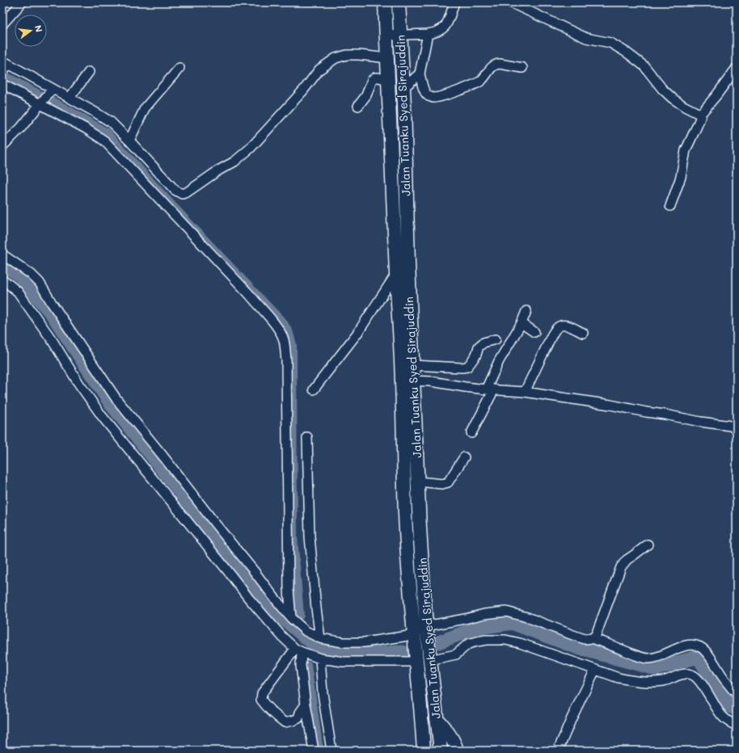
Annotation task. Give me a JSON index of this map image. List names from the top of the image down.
{
  "streets": {
    "highway": ["Jalan Tuanku Syed Sirajuddin"]
  },
  "north": "right"
}
